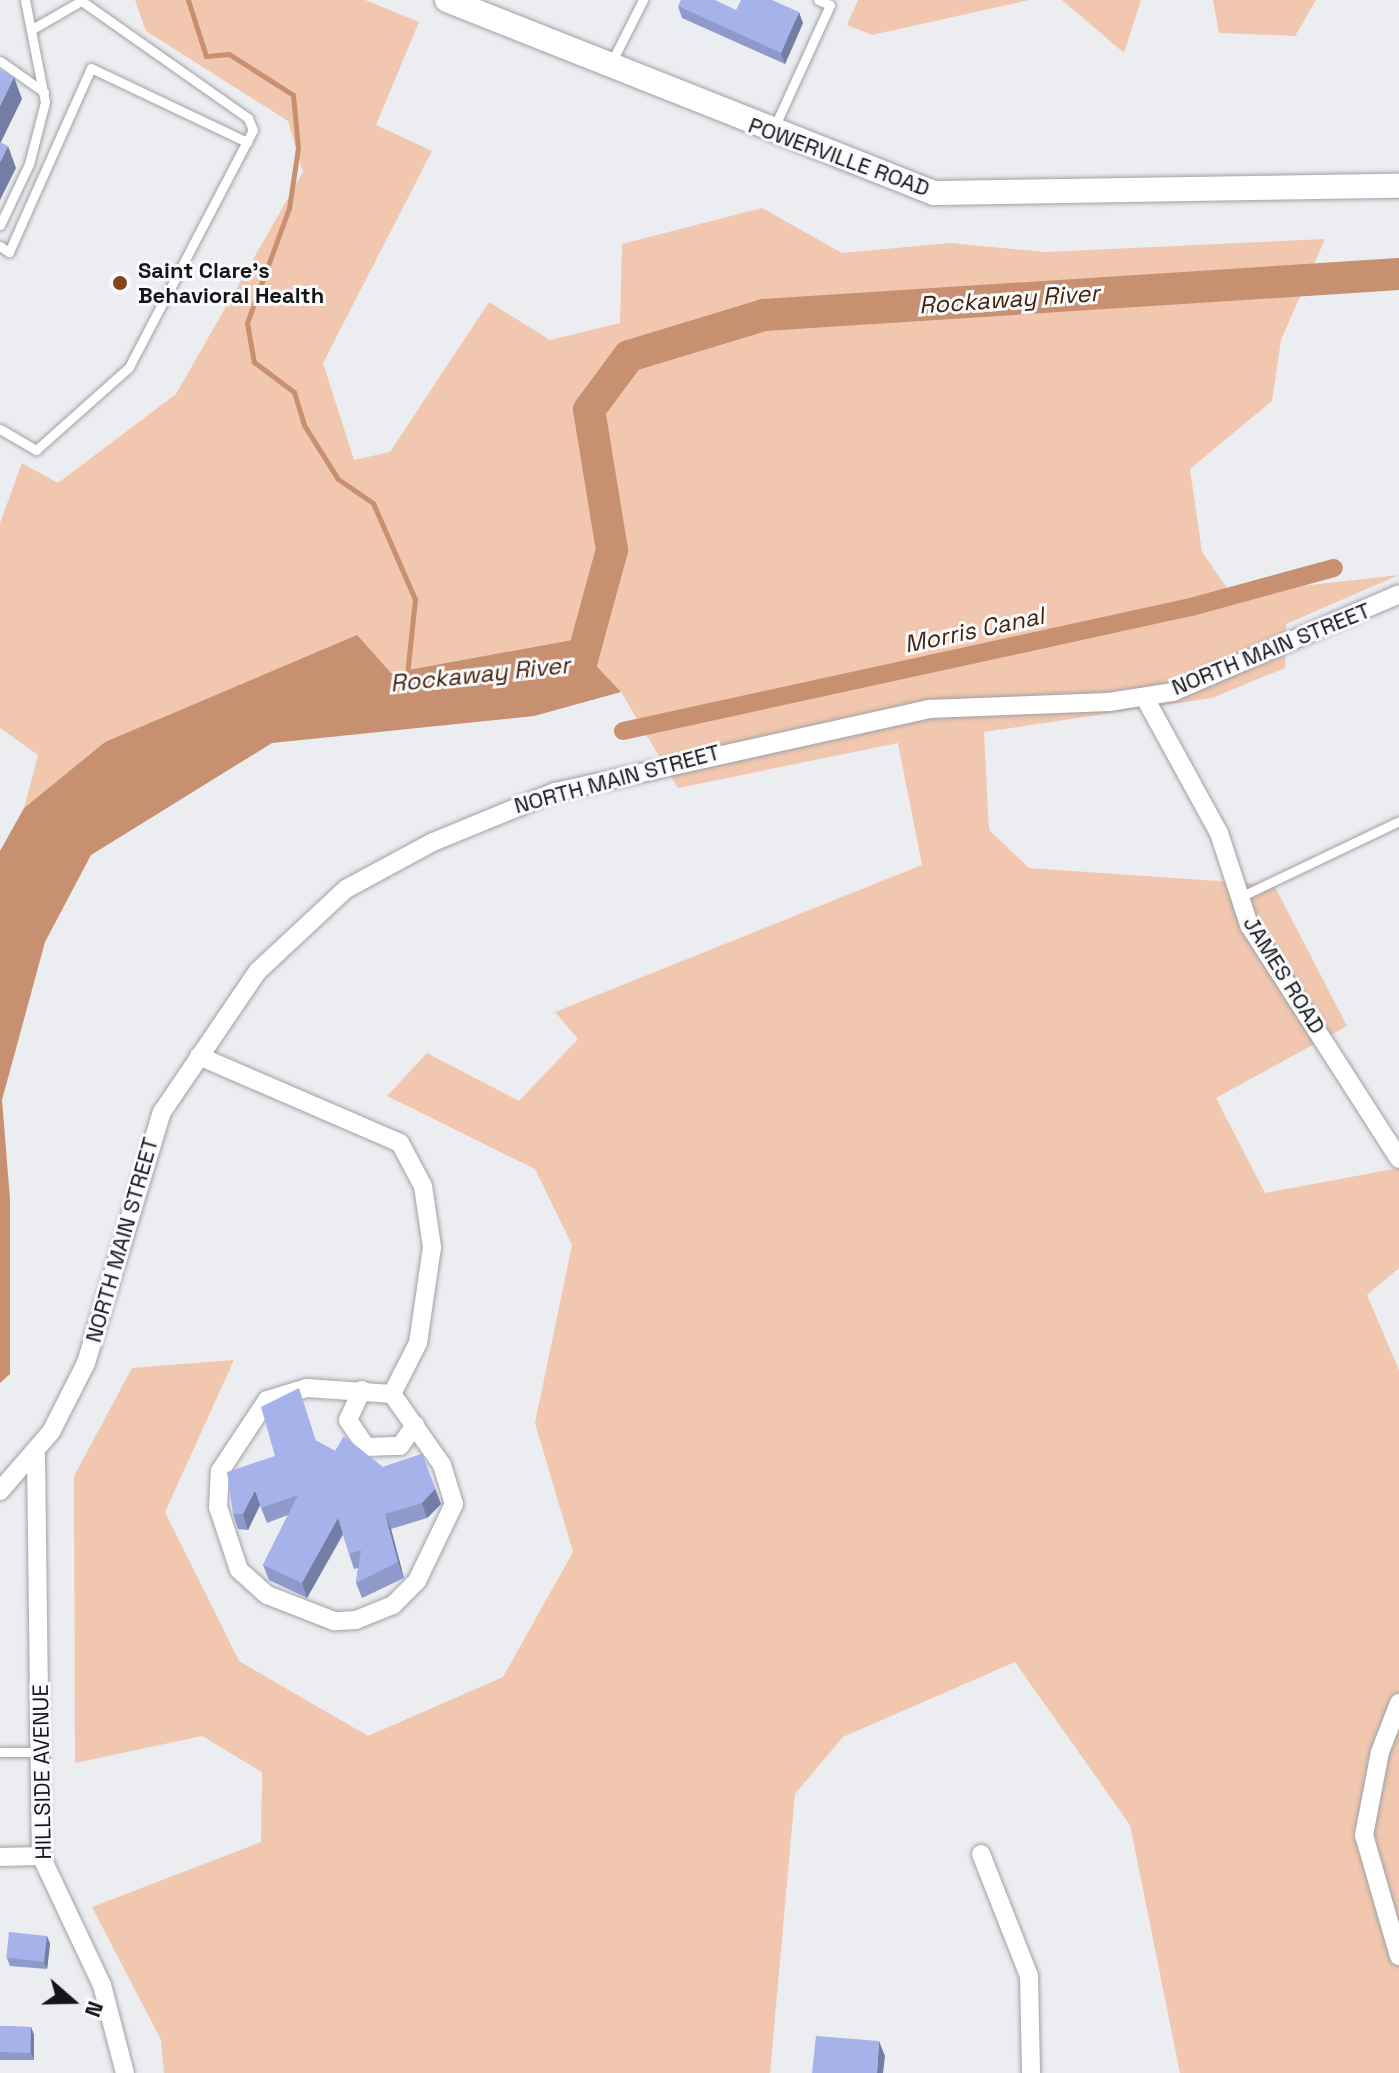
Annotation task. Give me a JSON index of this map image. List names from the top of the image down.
{
  "streets": {
    "main road": ["POWERVILLE ROAD"],
    "street": ["NORTH MAIN STREET", "JAMES ROAD", "HILLSIDE AVENUE"]
  },
  "crossings": [
    ["NORTH MAIN STREET", "JAMES ROAD"],
    ["NORTH MAIN STREET", "HILLSIDE AVENUE"]
  ],
  "water": ["Rockaway River", "Morris Canal"],
  "places": ["Saint Clare’s Behavioral Health"],
  "north": "right"
}
